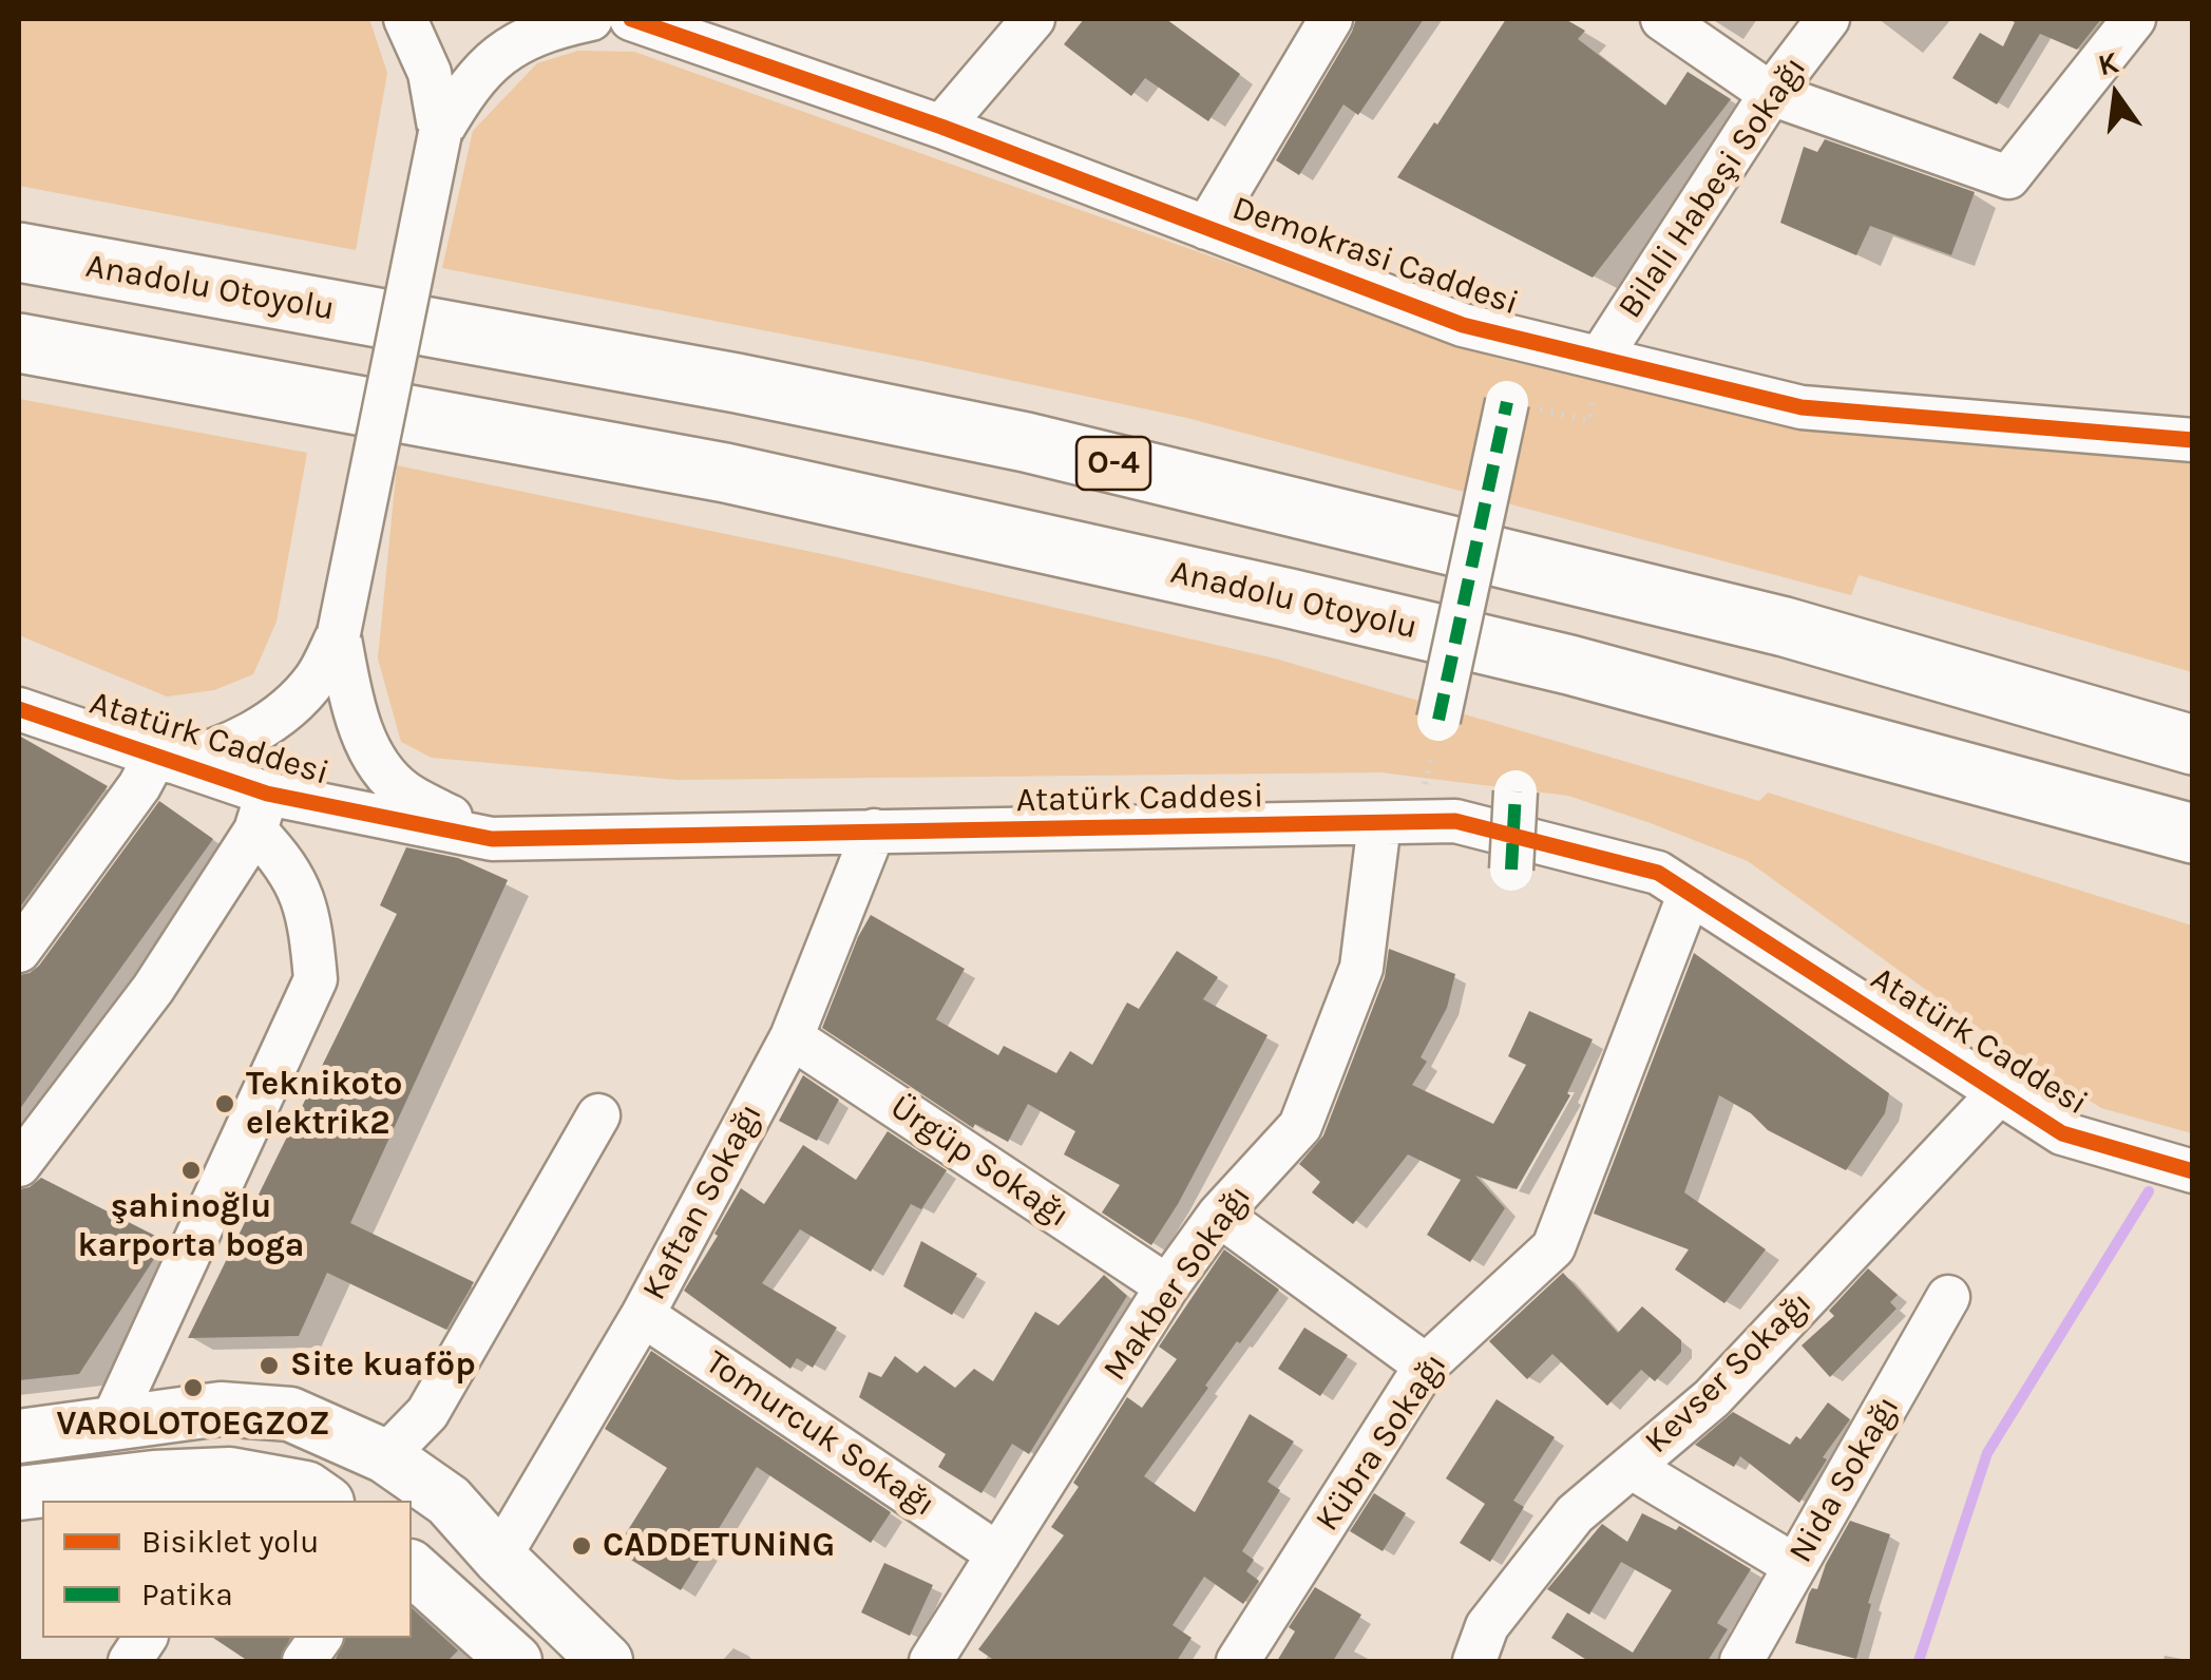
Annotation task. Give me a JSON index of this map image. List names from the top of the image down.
{
  "streets": {
    "highway": ["Anadolu Otoyolu", "O-4"],
    "street": [
      "Bilali Habeşi Sokağı",
      "Demokrasi Caddesi",
      "Atatürk Caddesi",
      "Ürgüp Sokağı",
      "Kaftan Sokağı",
      "Makber Sokağı",
      "Kevser Sokağı",
      "Tomurcuk Sokağı",
      "Kübra Sokağı",
      "Nida Sokağı"
    ]
  },
  "crossings": [
    ["Bilali Habeşi Sokağı", "Demokrasi Caddesi"],
    ["Atatürk Caddesi", "Kaftan Sokağı"],
    ["Atatürk Caddesi", "Makber Sokağı"],
    ["Atatürk Caddesi", "Kevser Sokağı"],
    ["Atatürk Caddesi", "Kübra Sokağı"],
    ["Ürgüp Sokağı", "Kaftan Sokağı"],
    ["Ürgüp Sokağı", "Makber Sokağı"],
    ["Kaftan Sokağı", "Tomurcuk Sokağı"],
    ["Makber Sokağı", "Tomurcuk Sokağı"]
  ],
  "places": [
    "Teknikoto elektrik2",
    "şahinoğlu karporta boga",
    "Site kuaföp",
    "VAROLOTOEGZOZ",
    "CADDETUNiNG"
  ],
  "legend": ["Bisiklet yolu", "Patika"],
  "north": "top"
}
